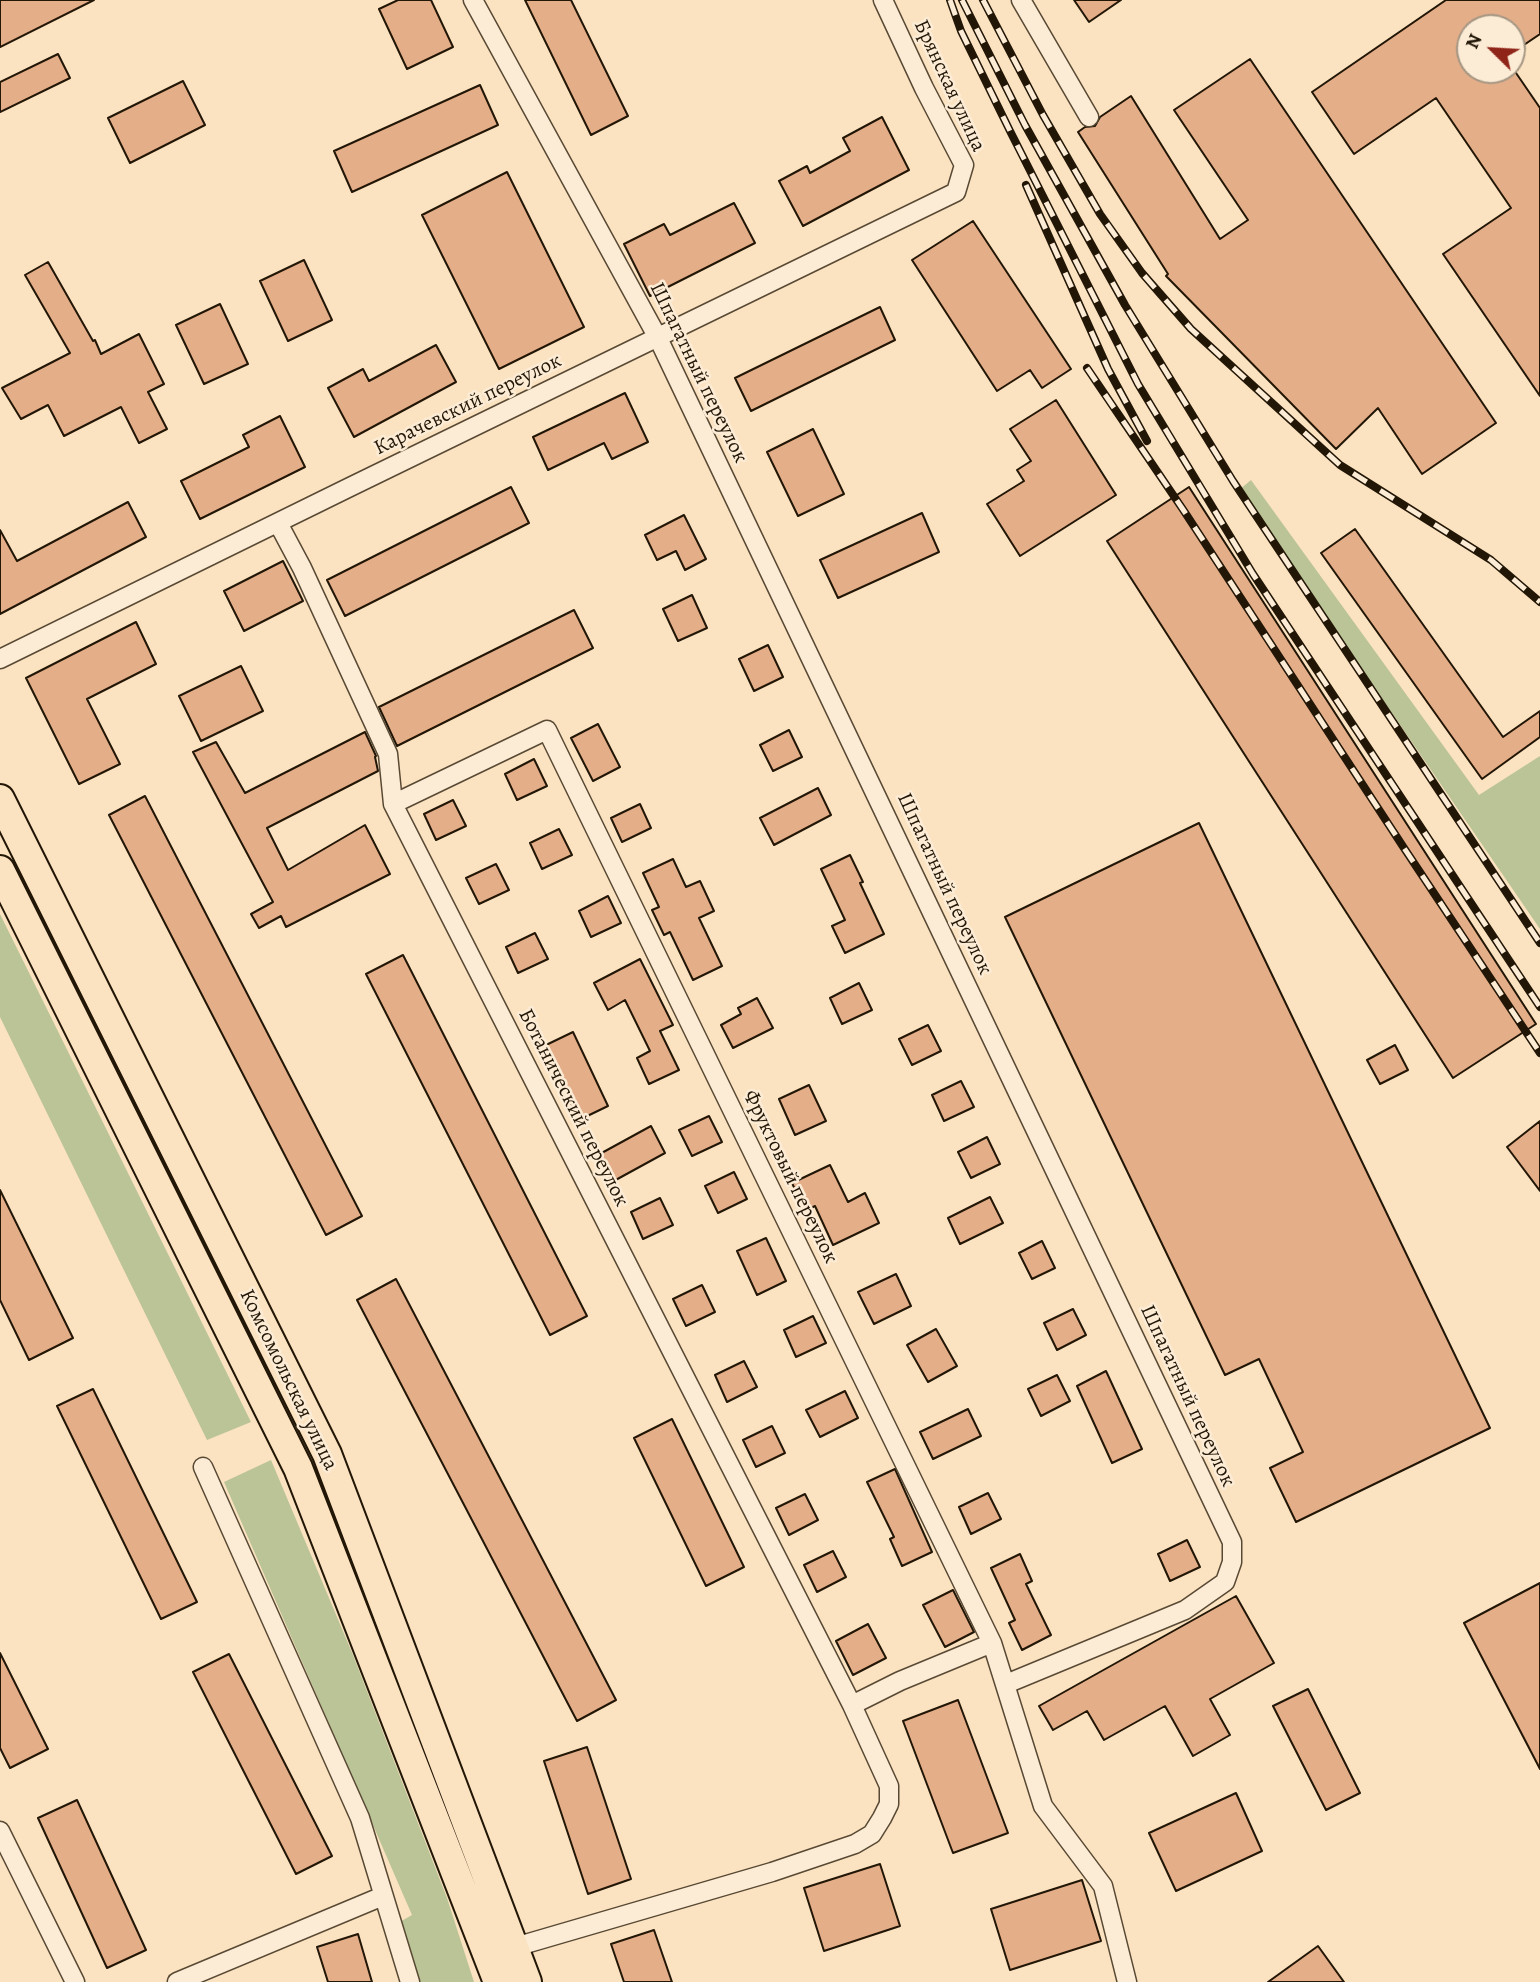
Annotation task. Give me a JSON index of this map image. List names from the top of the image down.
{
  "streets": {
    "main road": ["Комсомольская улица"],
    "street": [
      "Брянская улица",
      "Шпагатный переулок",
      "Карачевский переулок",
      "Ботанический переулок",
      "Фруктовый переулок"
    ]
  },
  "crossings": [
    ["Брянская улица", "Карачевский переулок"],
    ["Шпагатный переулок", "Карачевский переулок"],
    ["Шпагатный переулок", "Фруктовый переулок"],
    ["Карачевский переулок", "Ботанический переулок"],
    ["Ботанический переулок", "Фруктовый переулок"],
    ["Ботанический переулок", "Комсомольская улица"]
  ],
  "north": "top left"
}
